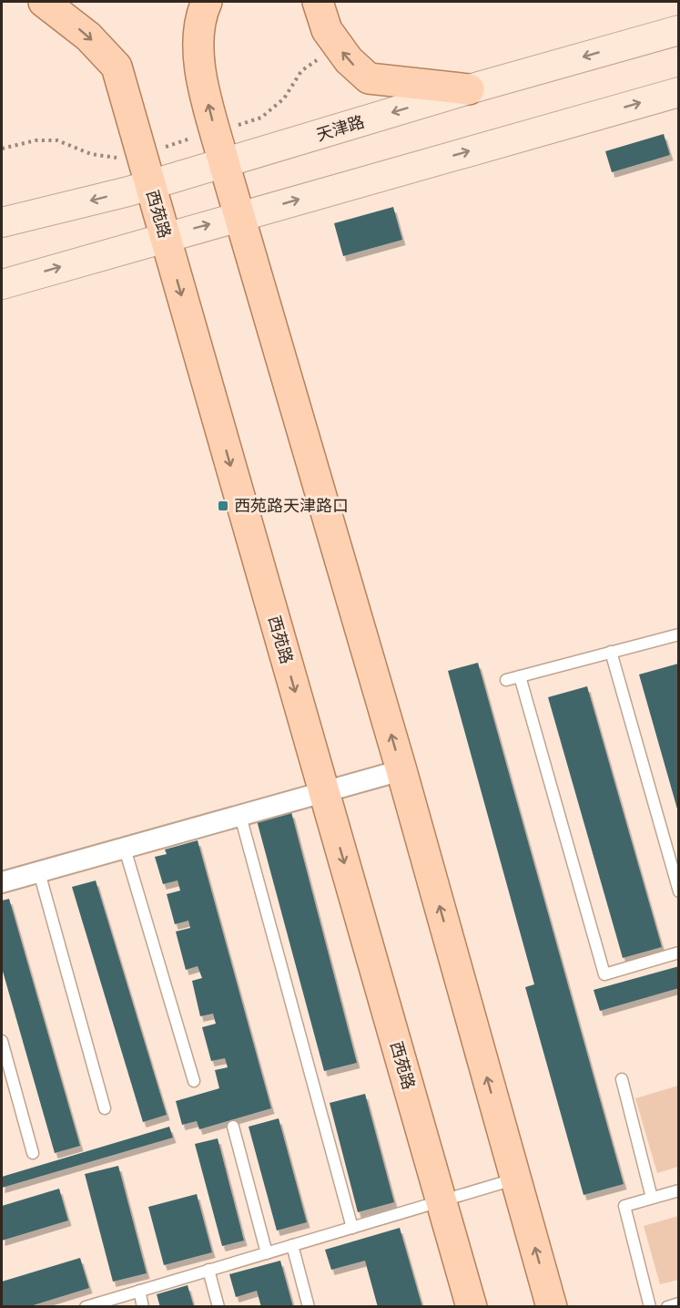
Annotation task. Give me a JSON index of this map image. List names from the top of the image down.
{
  "streets": {
    "main road": ["天津路", "西苑路"]
  },
  "crossings": [
    ["天津路", "西苑路"]
  ],
  "places": {
    "transit": ["西苑路天津路口"]
  }
}
